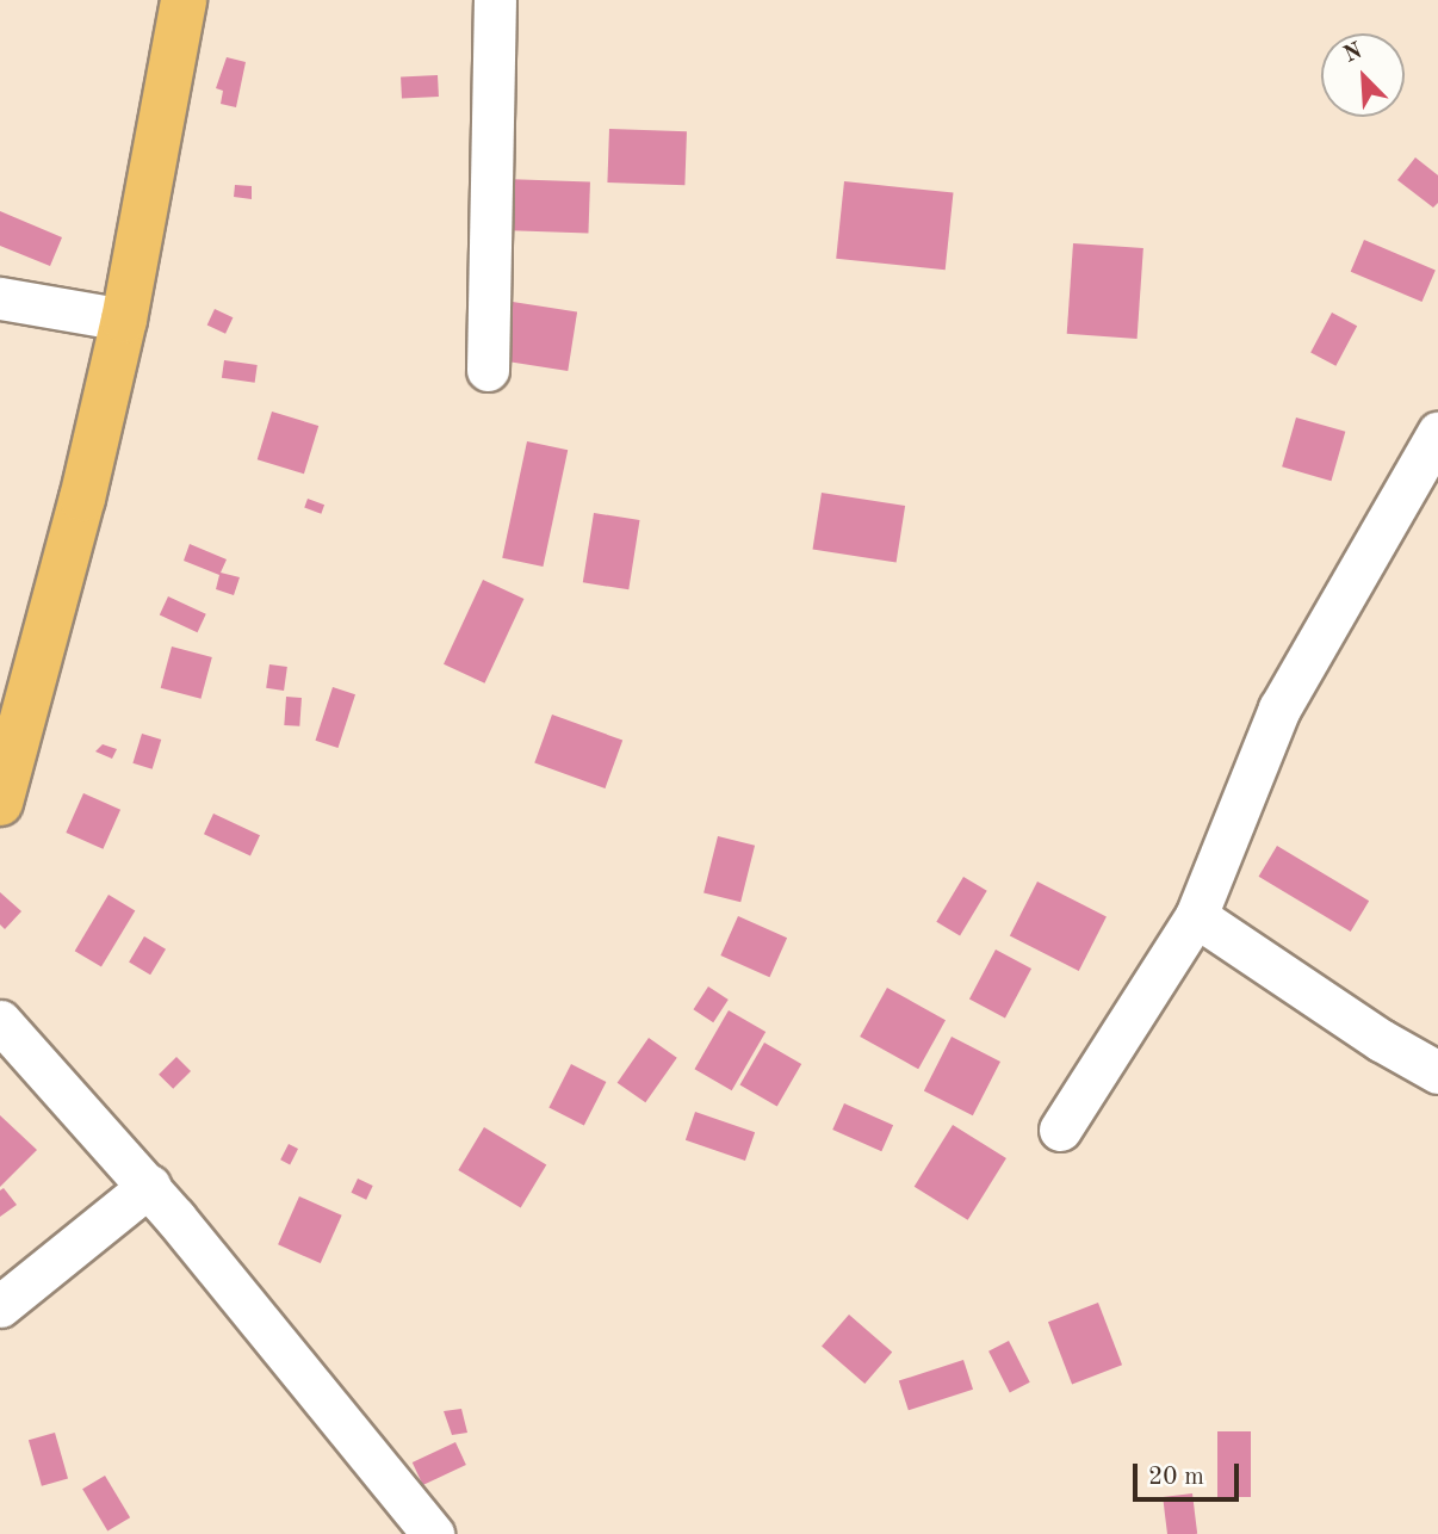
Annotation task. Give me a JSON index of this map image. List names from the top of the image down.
{
  "scale_bar": "20 m",
  "north": "top left"
}
